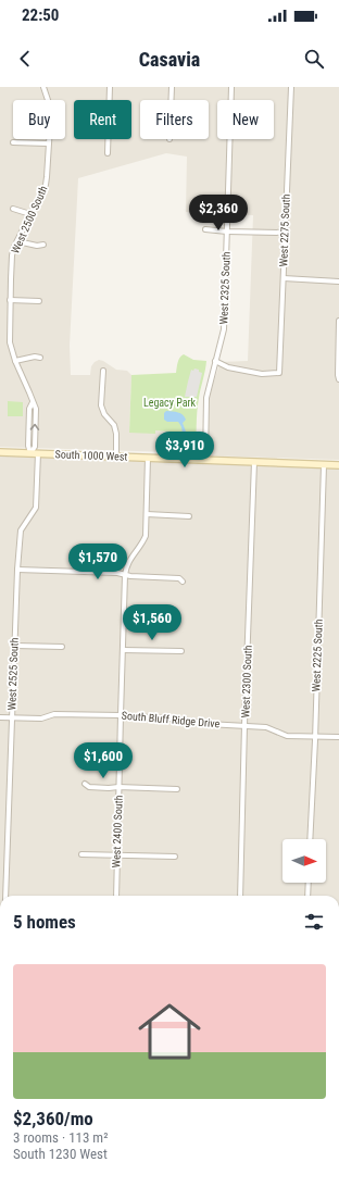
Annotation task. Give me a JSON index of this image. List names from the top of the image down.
{
  "streets": {
    "main road": ["South 1000 West"],
    "street": [
      "West 2500 South",
      "West 2275 South",
      "West 2325 South",
      "West 2225 South",
      "West 2525 South",
      "West 2300 South",
      "South Bluff Ridge Drive",
      "West 2400 South"
    ]
  },
  "crossings": [
    ["West 2500 South", "South 1000 West"],
    ["West 2275 South", "West 2325 South"],
    ["West 2325 South", "South 1000 West"],
    ["South 1000 West", "West 2225 South"],
    ["South 1000 West", "West 2525 South"],
    ["South 1000 West", "West 2300 South"],
    ["South 1000 West", "West 2400 South"],
    ["West 2225 South", "South Bluff Ridge Drive"],
    ["West 2525 South", "South Bluff Ridge Drive"],
    ["West 2300 South", "South Bluff Ridge Drive"],
    ["South Bluff Ridge Drive", "West 2400 South"]
  ],
  "parks": ["Legacy Park"],
  "north": "right",
  "page": {
    "status": "22:50",
    "header": "Casavia",
    "chip": [
      "Buy",
      "Rent",
      "Filters",
      "New"
    ],
    "price": [
      "$2,360",
      "$3,910",
      "$1,570",
      "$1,560",
      "$1,600"
    ],
    "heading": "5 homes",
    "list": [
      {
        "name": "$2,360/mo",
        "note": "3 rooms · 113 m² · South 1230 West"
      }
    ]
  }
}
